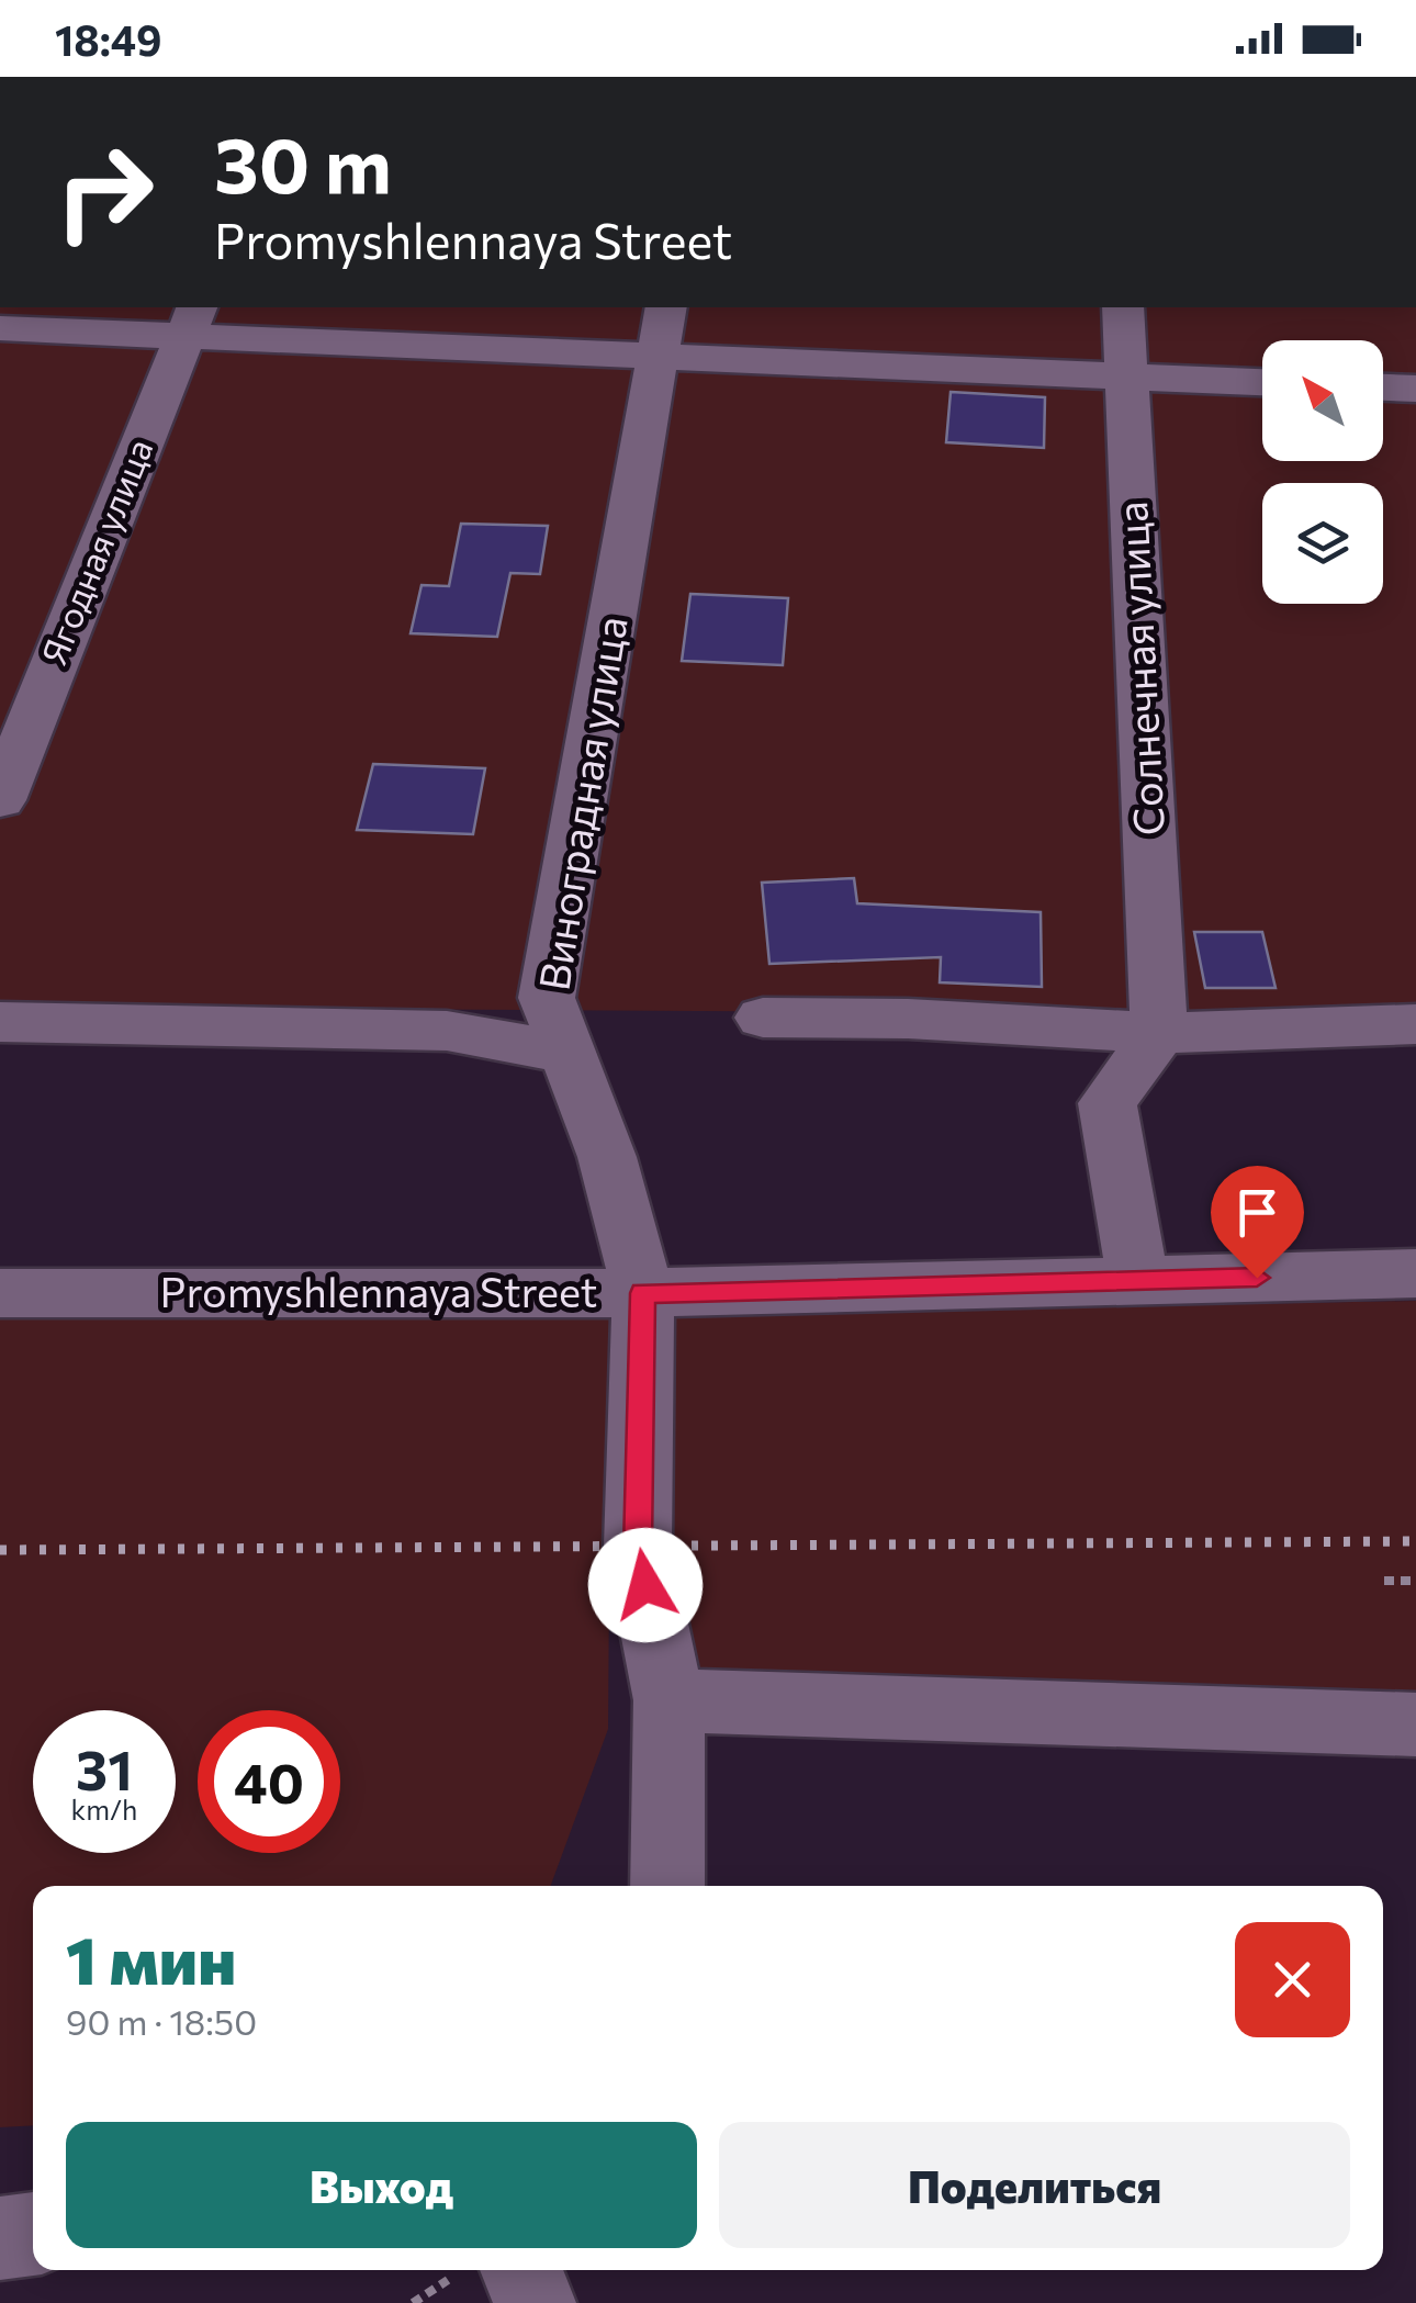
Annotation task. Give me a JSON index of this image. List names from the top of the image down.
{
  "streets": {
    "street": [
      "Ягодная улица",
      "Солнечная улица",
      "Виноградная улица",
      "Promyshlennaya Street"
    ]
  },
  "crossings": [
    ["Виноградная улица", "Promyshlennaya Street"]
  ],
  "north": "top left",
  "page": {
    "status": "18:49",
    "turn": ["30 m", "Promyshlennaya Street"],
    "speed": "31 km/h",
    "limit": "40",
    "heading": ["1 мин", "90 m · 18:50"],
    "buttons": ["Выход", "Поделиться"]
  }
}
